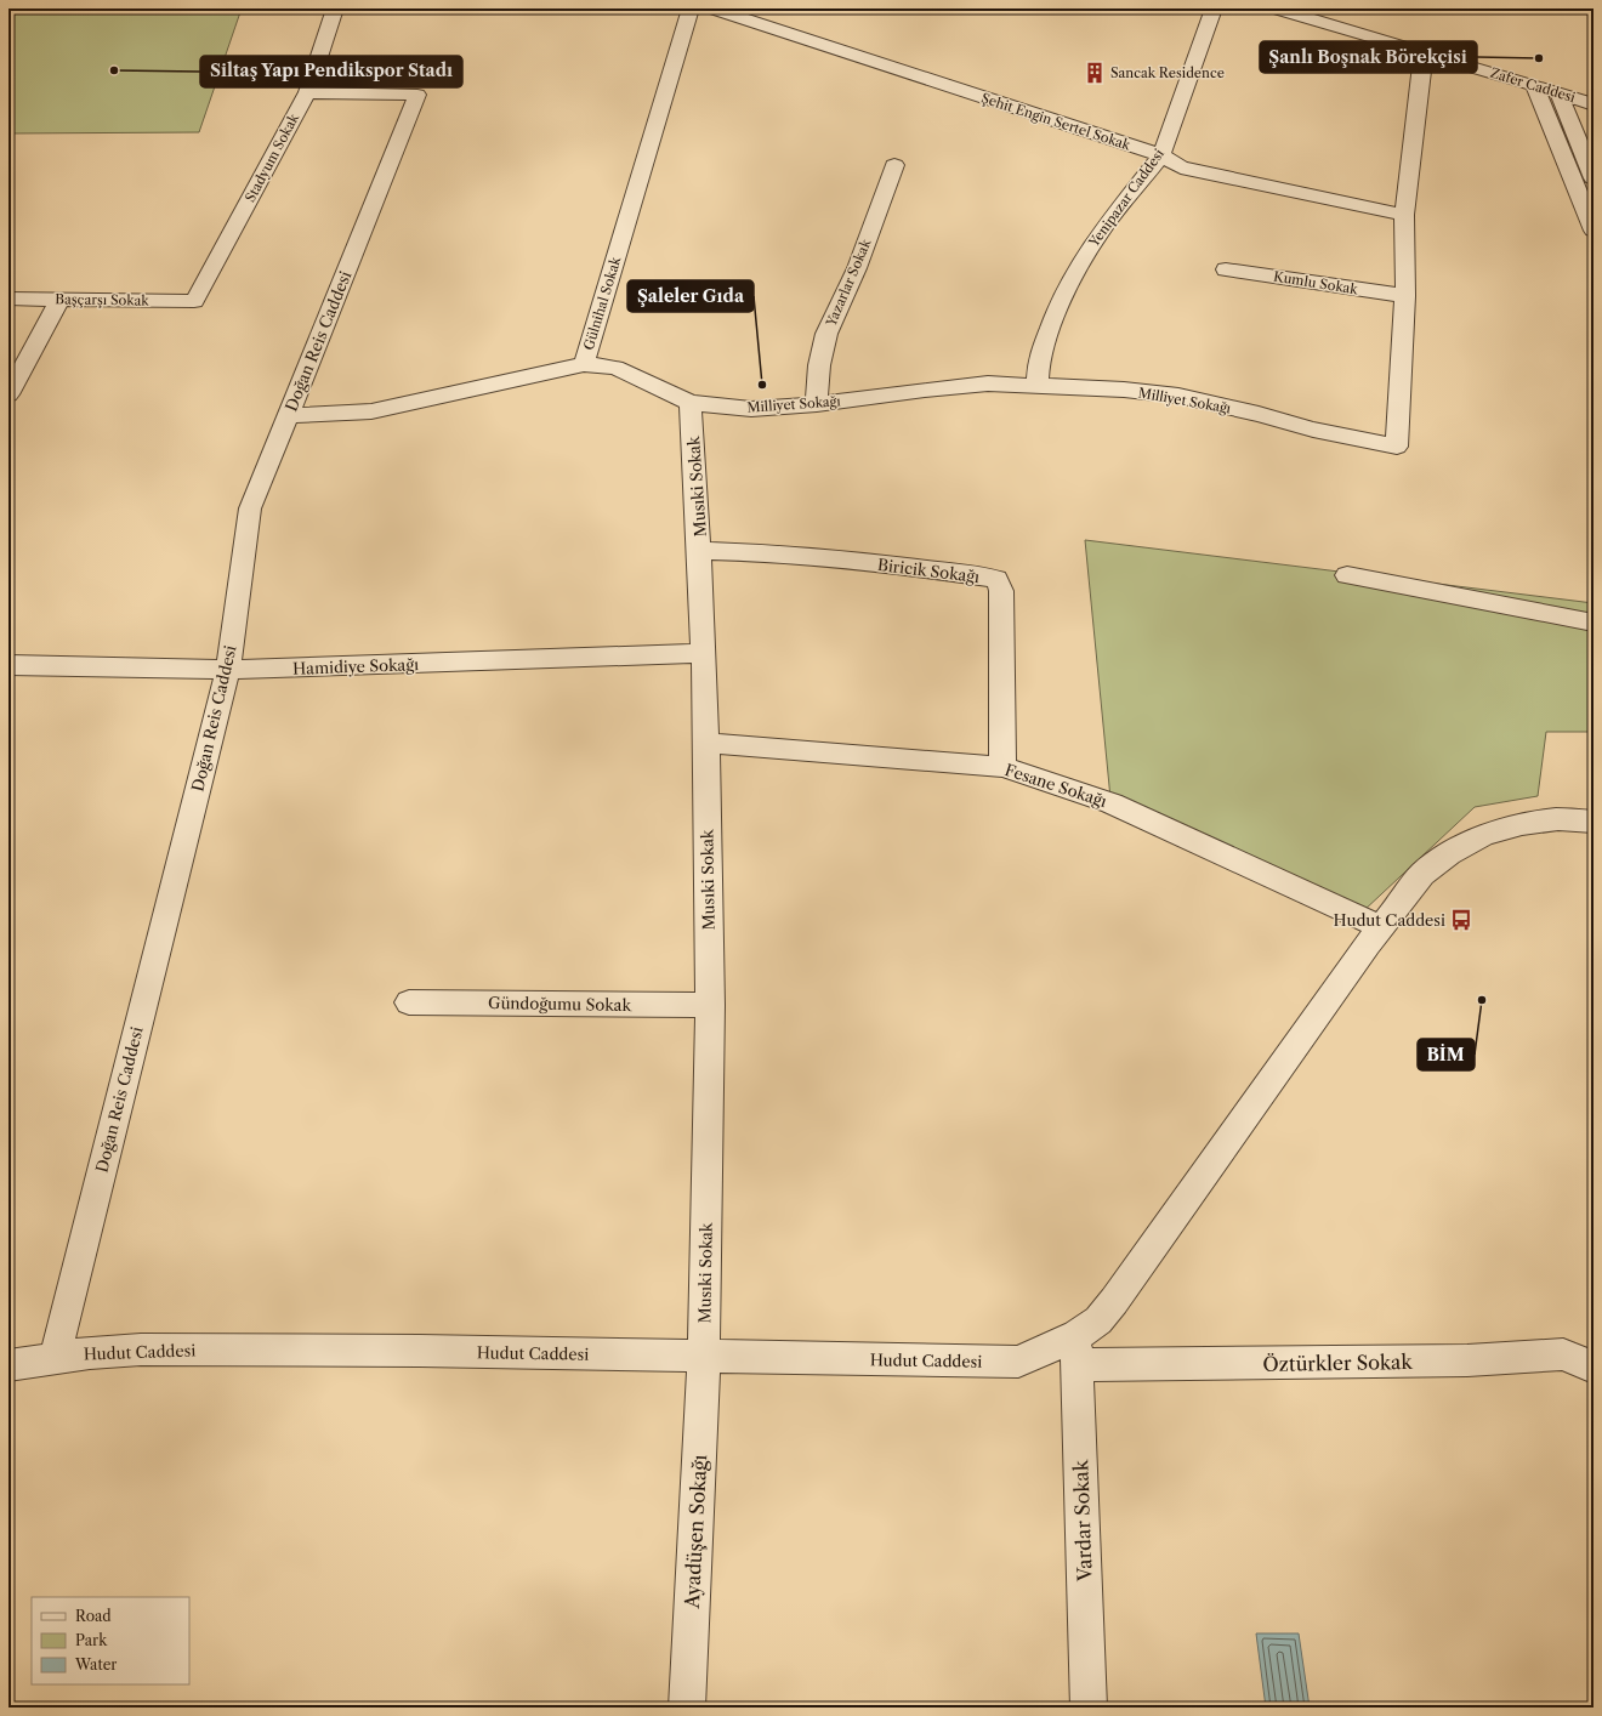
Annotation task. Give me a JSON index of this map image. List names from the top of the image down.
{
  "streets": {
    "street": [
      "Zafer Caddesi",
      "Şehit Engin Sertel Sokak",
      "Stadyum Sokak",
      "Yenipazar Caddesi",
      "Yazarlar Sokak",
      "Kumlu Sokak",
      "Başçarşı Sokak",
      "Gülnihal Sokak",
      "Doğan Reis Caddesi",
      "Milliyet Sokağı",
      "Musıki Sokak",
      "Biricik Sokağı",
      "Hamidiye Sokağı",
      "Fesane Sokağı",
      "Gündoğumu Sokak",
      "Hudut Caddesi",
      "Öztürkler Sokak",
      "Vardar Sokak",
      "Ayadüşen Sokağı"
    ]
  },
  "crossings": [
    ["Zafer Caddesi", "Milliyet Sokağı"],
    ["Şehit Engin Sertel Sokak", "Yenipazar Caddesi"],
    ["Şehit Engin Sertel Sokak", "Milliyet Sokağı"],
    ["Stadyum Sokak", "Başçarşı Sokak"],
    ["Stadyum Sokak", "Doğan Reis Caddesi"],
    ["Yenipazar Caddesi", "Milliyet Sokağı"],
    ["Yazarlar Sokak", "Milliyet Sokağı"],
    ["Kumlu Sokak", "Milliyet Sokağı"],
    ["Gülnihal Sokak", "Doğan Reis Caddesi"],
    ["Gülnihal Sokak", "Milliyet Sokağı"],
    ["Doğan Reis Caddesi", "Hamidiye Sokağı"],
    ["Doğan Reis Caddesi", "Hudut Caddesi"],
    ["Milliyet Sokağı", "Musıki Sokak"],
    ["Musıki Sokak", "Biricik Sokağı"],
    ["Musıki Sokak", "Hamidiye Sokağı"],
    ["Musıki Sokak", "Fesane Sokağı"],
    ["Musıki Sokak", "Gündoğumu Sokak"],
    ["Musıki Sokak", "Hudut Caddesi"],
    ["Musıki Sokak", "Ayadüşen Sokağı"],
    ["Biricik Sokağı", "Fesane Sokağı"],
    ["Fesane Sokağı", "Hudut Caddesi"],
    ["Hudut Caddesi", "Öztürkler Sokak"],
    ["Hudut Caddesi", "Vardar Sokak"],
    ["Hudut Caddesi", "Ayadüşen Sokağı"],
    ["Öztürkler Sokak", "Vardar Sokak"]
  ],
  "places": {
    "other": [
      "Şanlı Boşnak Börekçisi",
      "Siltaş Yapı Pendikspor Stadı",
      "Şaleler Gıda",
      "BİM"
    ],
    "building": ["Sancak Residence"],
    "bus stop": ["Hudut Caddesi"]
  },
  "legend": ["Road", "Park", "Water"]
}
